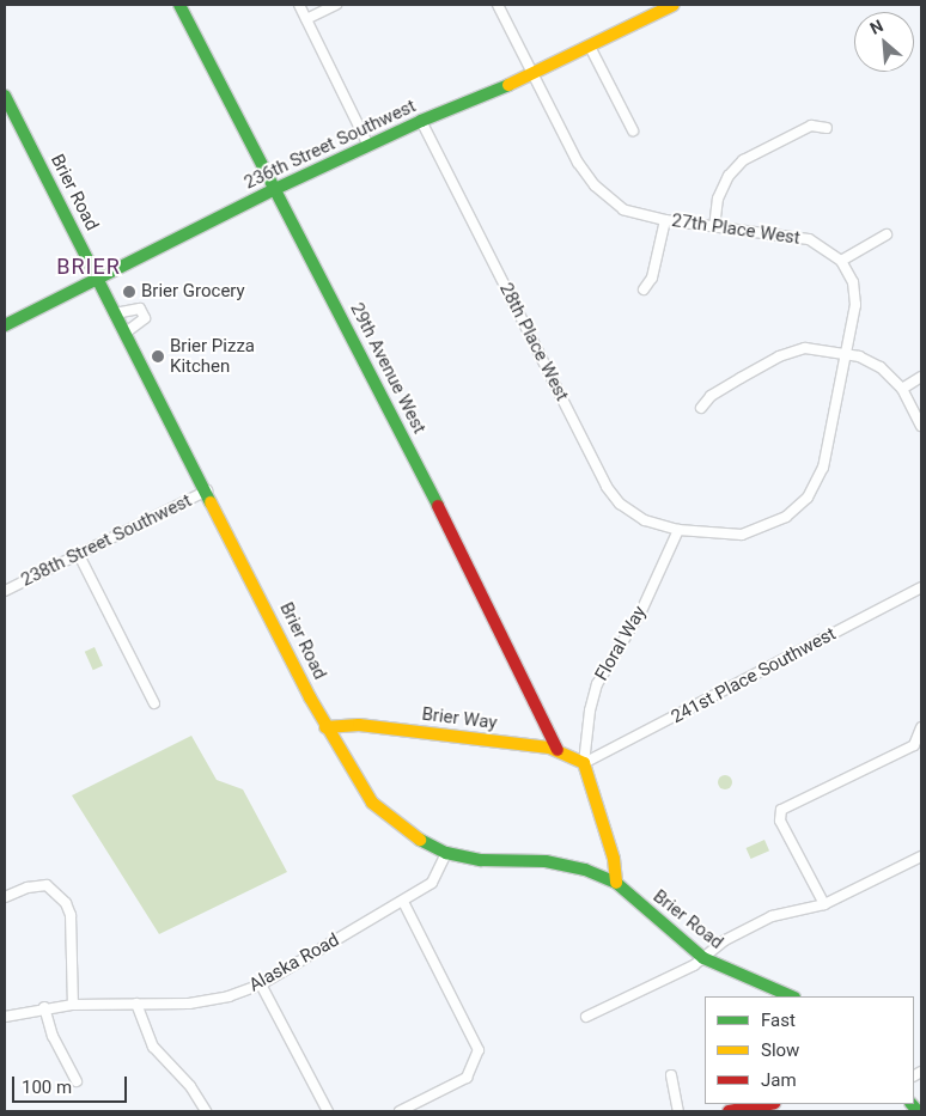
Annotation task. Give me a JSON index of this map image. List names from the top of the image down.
{
  "streets": {
    "street": [
      "236th Street Southwest",
      "Brier Road",
      "27th Place West",
      "28th Place West",
      "29th Avenue West",
      "238th Street Southwest",
      "Floral Way",
      "241st Place Southwest",
      "Brier Way",
      "Alaska Road"
    ]
  },
  "crossings": [
    ["236th Street Southwest", "Brier Road"],
    ["236th Street Southwest", "27th Place West"],
    ["236th Street Southwest", "28th Place West"],
    ["236th Street Southwest", "29th Avenue West"],
    ["Brier Road", "238th Street Southwest"],
    ["Brier Road", "Brier Way"],
    ["Brier Road", "Alaska Road"],
    ["28th Place West", "Floral Way"],
    ["29th Avenue West", "Brier Way"],
    ["Floral Way", "241st Place Southwest"],
    ["Floral Way", "Brier Way"],
    ["241st Place Southwest", "Brier Way"]
  ],
  "districts": ["BRIER"],
  "places": ["Brier Grocery", "Brier Pizza Kitchen"],
  "legend": ["Fast", "Slow", "Jam"],
  "scale_bar": "100 m",
  "north": "top left"
}
